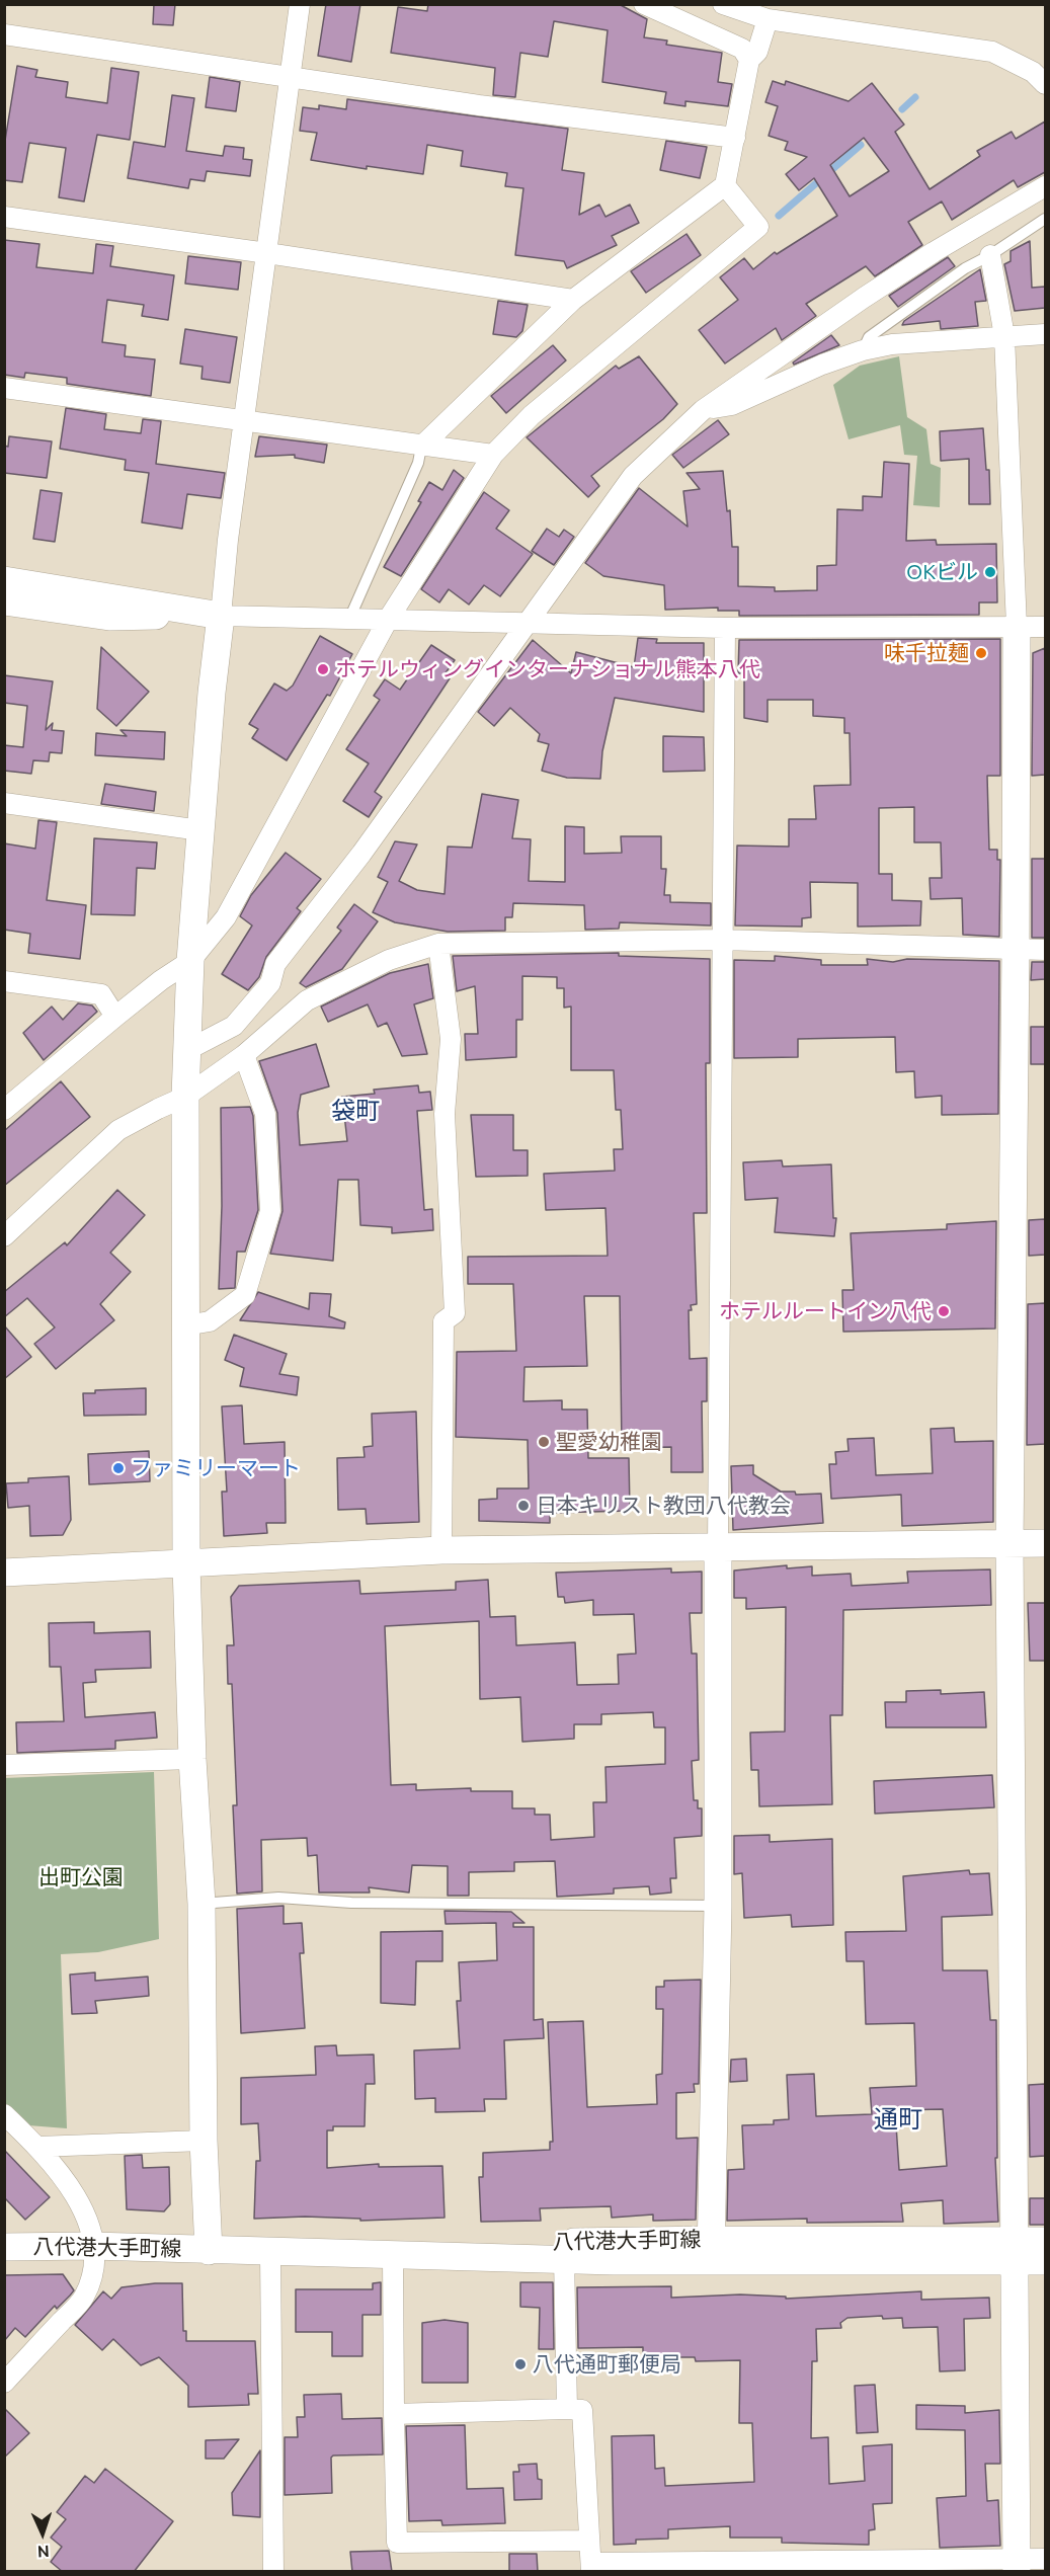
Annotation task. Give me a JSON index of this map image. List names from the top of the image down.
{
  "streets": {
    "street": ["八代港大手町線"]
  },
  "districts": ["袋町", "通町"],
  "parks": ["出町公園"],
  "places": [
    "OKビル",
    "味千拉麺",
    "ホテルウィングインターナショナル熊本八代",
    "ホテルルートイン八代",
    "聖愛幼稚園",
    "ファミリーマート",
    "日本キリスト教団八代教会",
    "八代通町郵便局"
  ],
  "north": "bottom"
}
